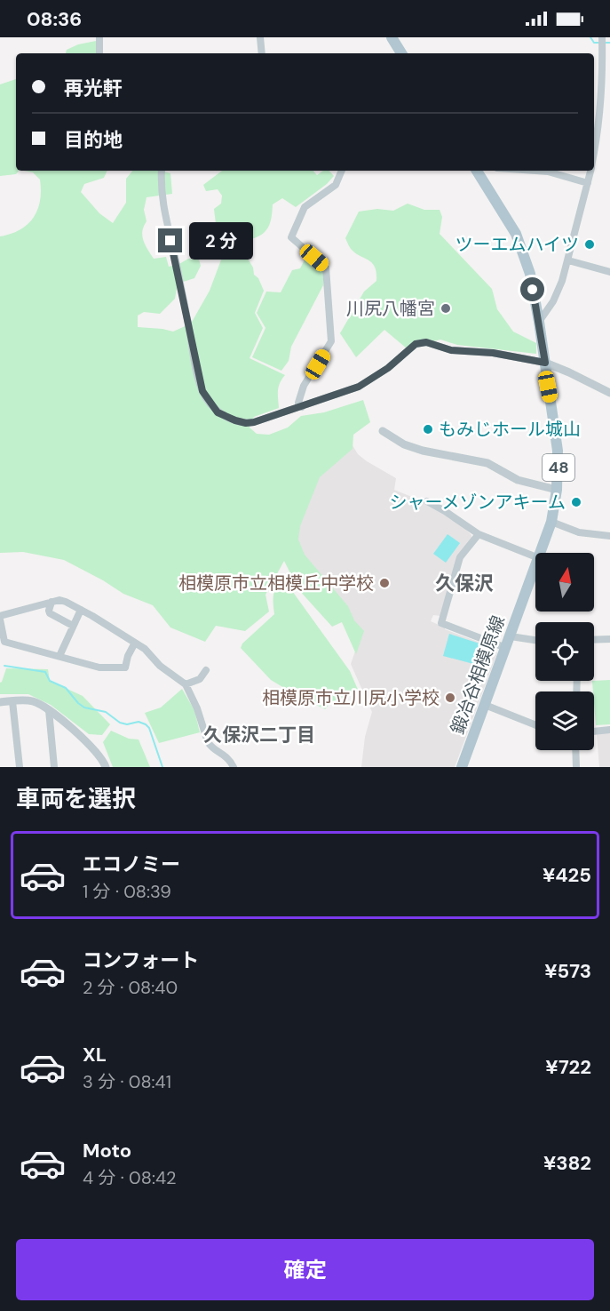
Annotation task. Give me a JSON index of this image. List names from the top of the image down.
{
  "streets": {
    "main road": ["48", "鍛冶谷相模原線"]
  },
  "districts": ["久保沢", "久保沢二丁目"],
  "places": [
    "ツーエムハイツ",
    "川尻八幡宮",
    "もみじホール城山",
    "シャーメゾンアキーム",
    "相模原市立相模丘中学校",
    "相模原市立川尻小学校"
  ],
  "north": "top",
  "page": {
    "status": "08:36",
    "banner": ["再光軒", "目的地"],
    "bubble": "2 分",
    "heading": "車両を選択",
    "list": [
      {
        "name": "エコノミー",
        "note": "1 分 · 08:39",
        "value": "¥425"
      },
      {
        "name": "コンフォート",
        "note": "2 分 · 08:40",
        "value": "¥573"
      },
      {
        "name": "XL",
        "note": "3 分 · 08:41",
        "value": "¥722"
      },
      {
        "name": "Moto",
        "note": "4 分 · 08:42",
        "value": "¥382"
      }
    ],
    "buttons": "確定"
  }
}
